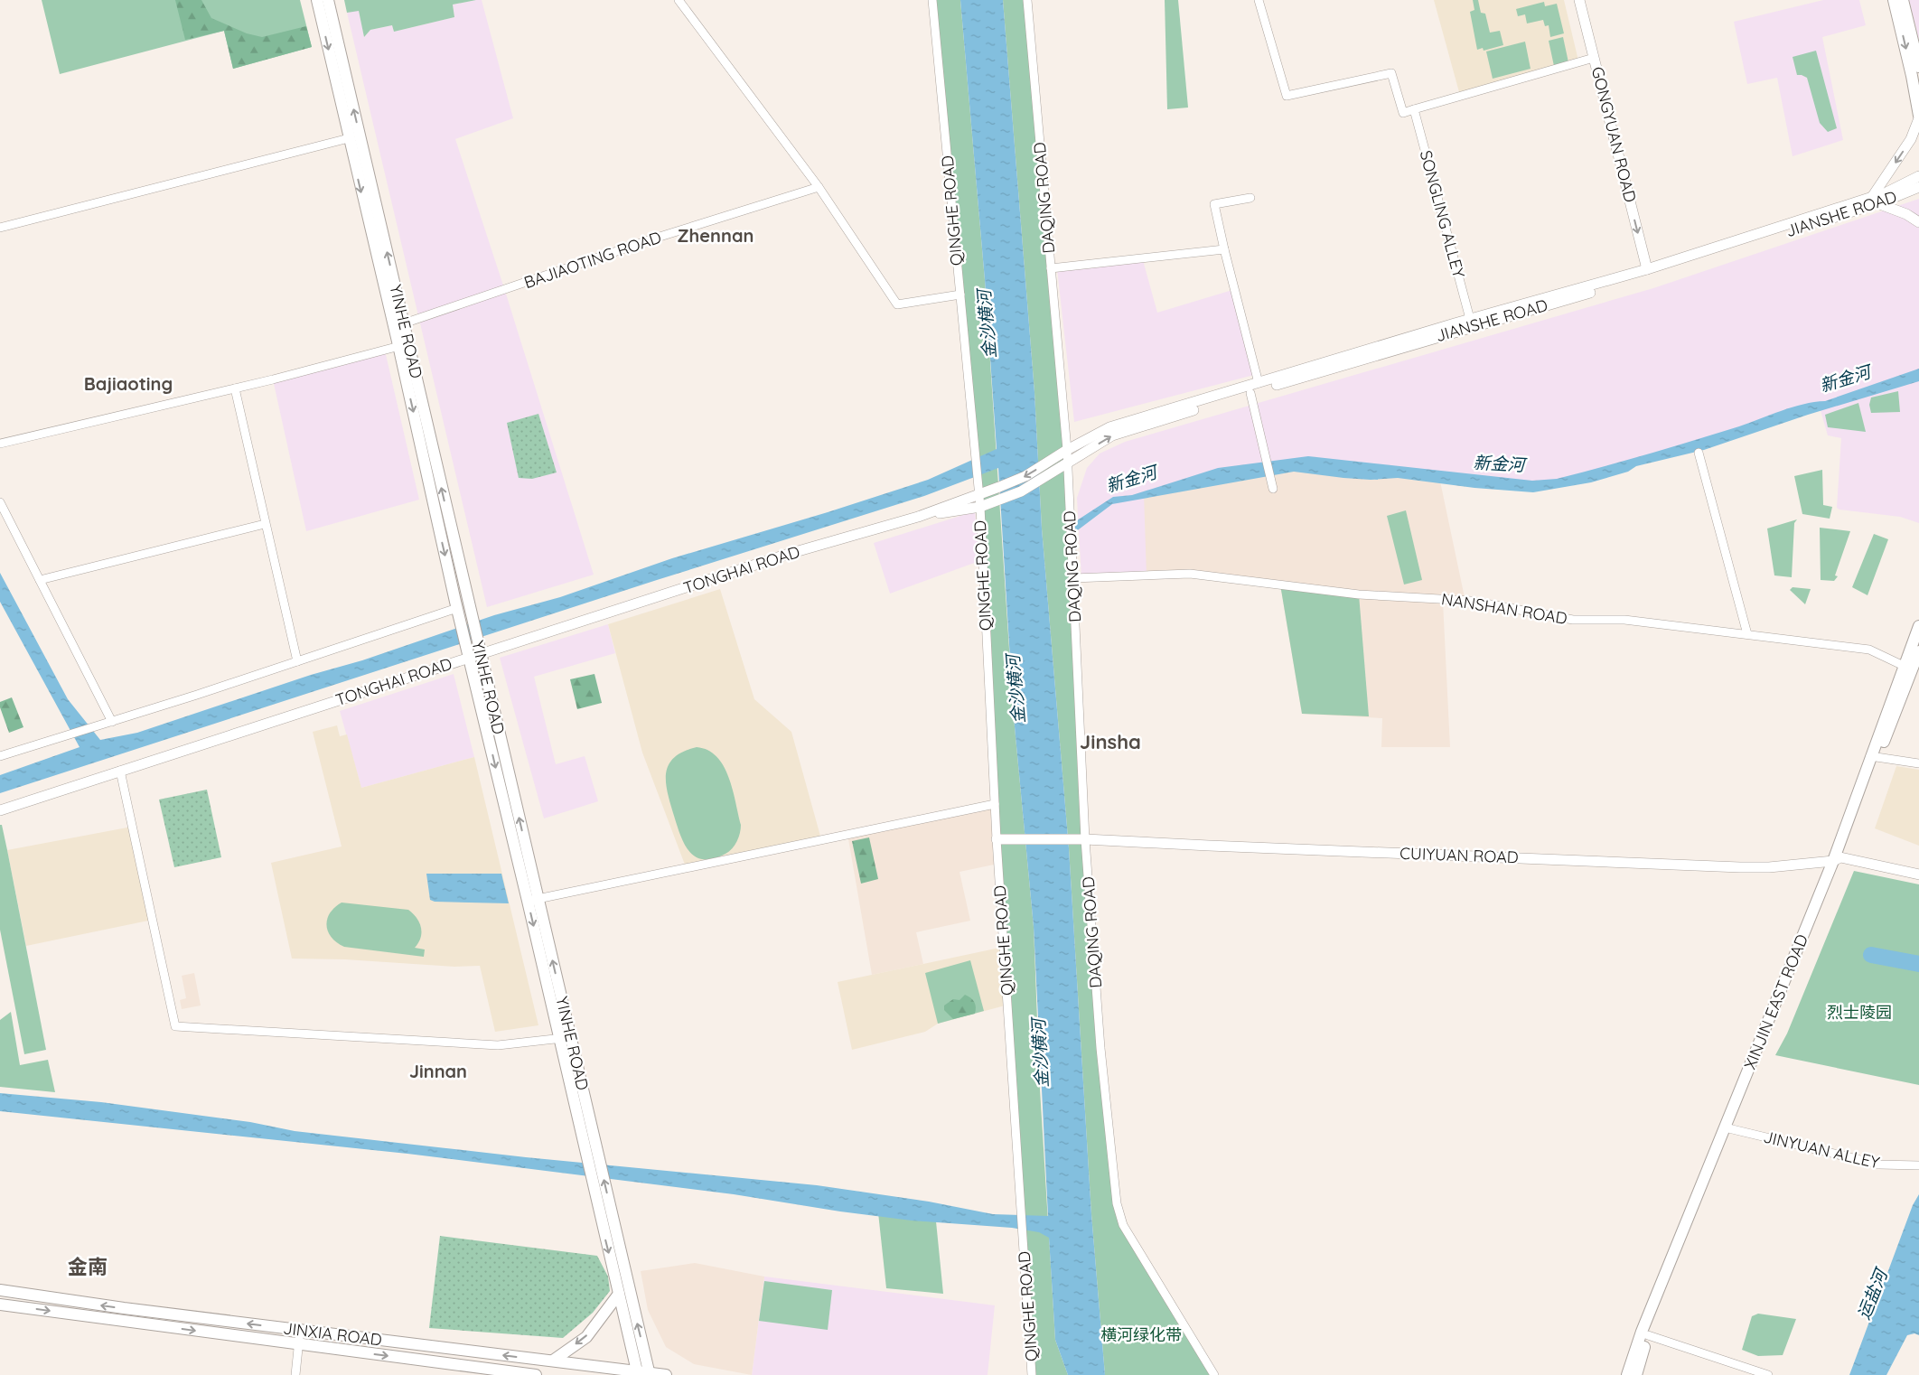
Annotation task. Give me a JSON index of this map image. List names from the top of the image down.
{
  "streets": {
    "main road": ["YINHE ROAD", "XINJIN EAST ROAD", "JINXIA ROAD"],
    "street": [
      "GONGYUAN ROAD",
      "DAQING ROAD",
      "QINGHE ROAD",
      "SONGLING ALLEY",
      "JIANSHE ROAD",
      "BAJIAOTING ROAD",
      "TONGHAI ROAD",
      "NANSHAN ROAD",
      "CUIYUAN ROAD",
      "JINYUAN ALLEY"
    ]
  },
  "crossings": [
    ["GONGYUAN ROAD", "JIANSHE ROAD"],
    ["DAQING ROAD", "JIANSHE ROAD"],
    ["DAQING ROAD", "NANSHAN ROAD"],
    ["DAQING ROAD", "CUIYUAN ROAD"],
    ["QINGHE ROAD", "JIANSHE ROAD"],
    ["QINGHE ROAD", "TONGHAI ROAD"],
    ["QINGHE ROAD", "CUIYUAN ROAD"],
    ["SONGLING ALLEY", "JIANSHE ROAD"],
    ["JIANSHE ROAD", "TONGHAI ROAD"],
    ["BAJIAOTING ROAD", "YINHE ROAD"],
    ["YINHE ROAD", "TONGHAI ROAD"],
    ["YINHE ROAD", "JINXIA ROAD"],
    ["NANSHAN ROAD", "XINJIN EAST ROAD"],
    ["CUIYUAN ROAD", "XINJIN EAST ROAD"],
    ["XINJIN EAST ROAD", "JINYUAN ALLEY"]
  ],
  "one_way": ["GONGYUAN ROAD"],
  "districts": [
    "Zhennan",
    "Bajiaoting",
    "Jinsha",
    "Jinnan",
    "金南"
  ],
  "water": ["金沙横河", "新金河", "运盐河"],
  "parks": ["烈士陵园", "横河绿化带"]
}
